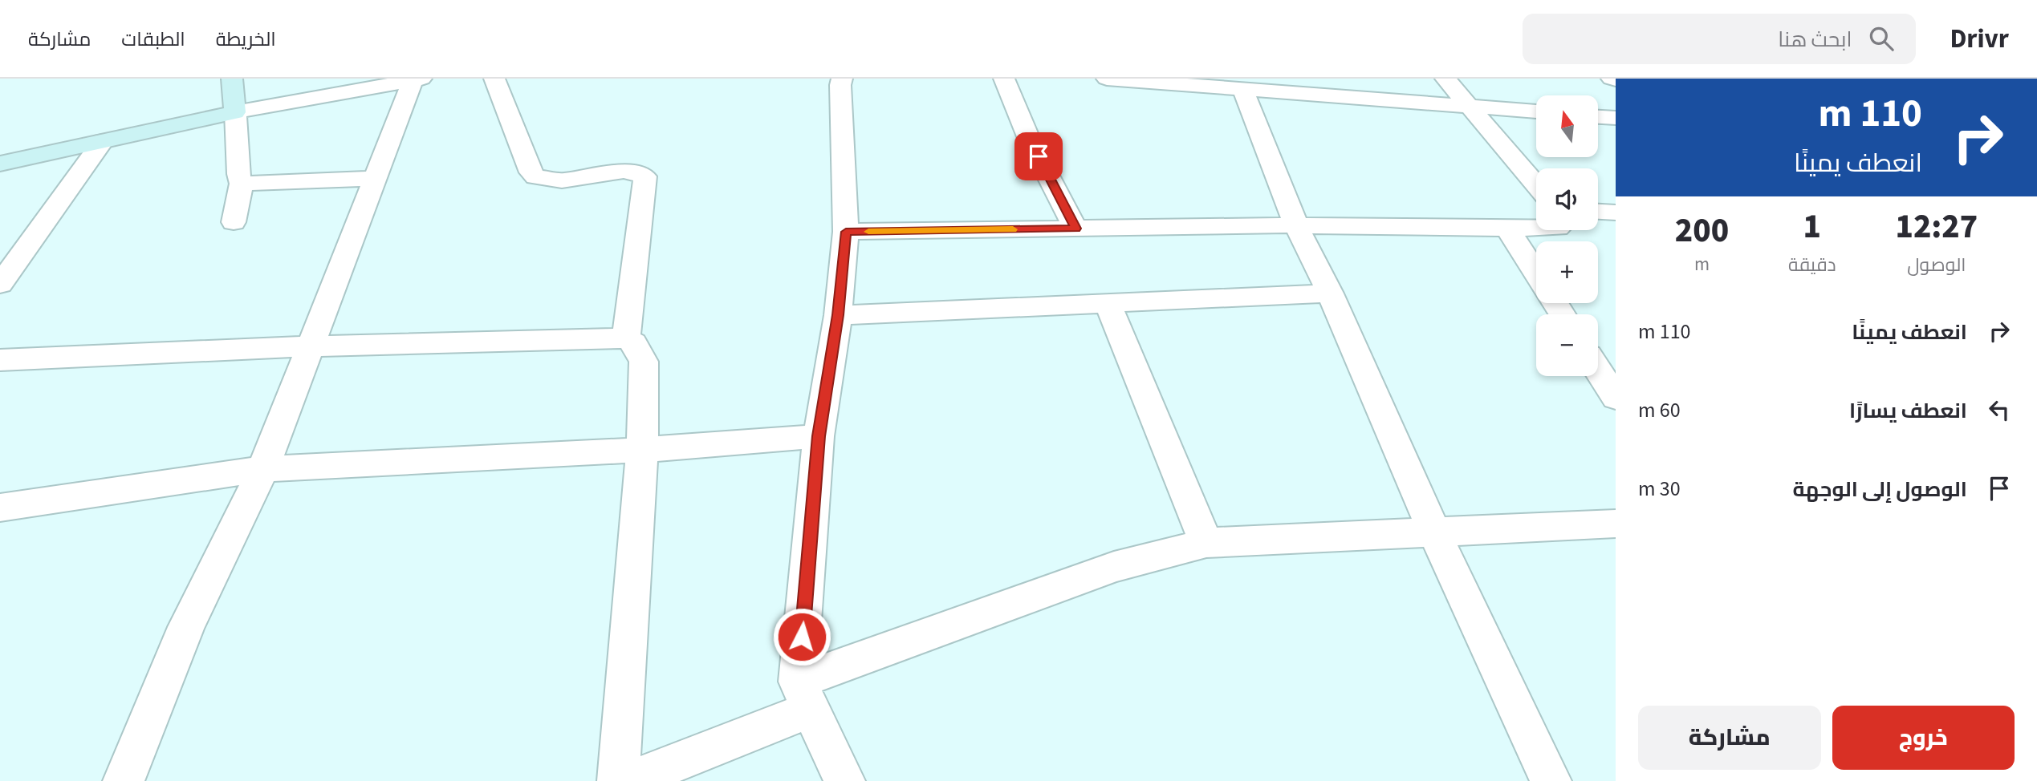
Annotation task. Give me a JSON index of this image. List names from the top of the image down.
{
  "north": "top",
  "page": {
    "header": "Drivr",
    "search": "ابحث هنا",
    "nav": ["الخريطة", "الطبقات", "مشاركة"],
    "turn": ["110 m", "انعطف يمينًا"],
    "map_buttons": ["+", "−"],
    "eta": [
      "12:27",
      "الوصول",
      "1",
      "دقيقة",
      "200",
      "m"
    ],
    "list": [
      {
        "name": "انعطف يمينًا",
        "value": "110 m"
      },
      {
        "name": "انعطف يسارًا",
        "value": "60 m"
      },
      {
        "name": "الوصول إلى الوجهة",
        "value": "30 m"
      }
    ],
    "buttons": ["خروج", "مشاركة"]
  }
}
